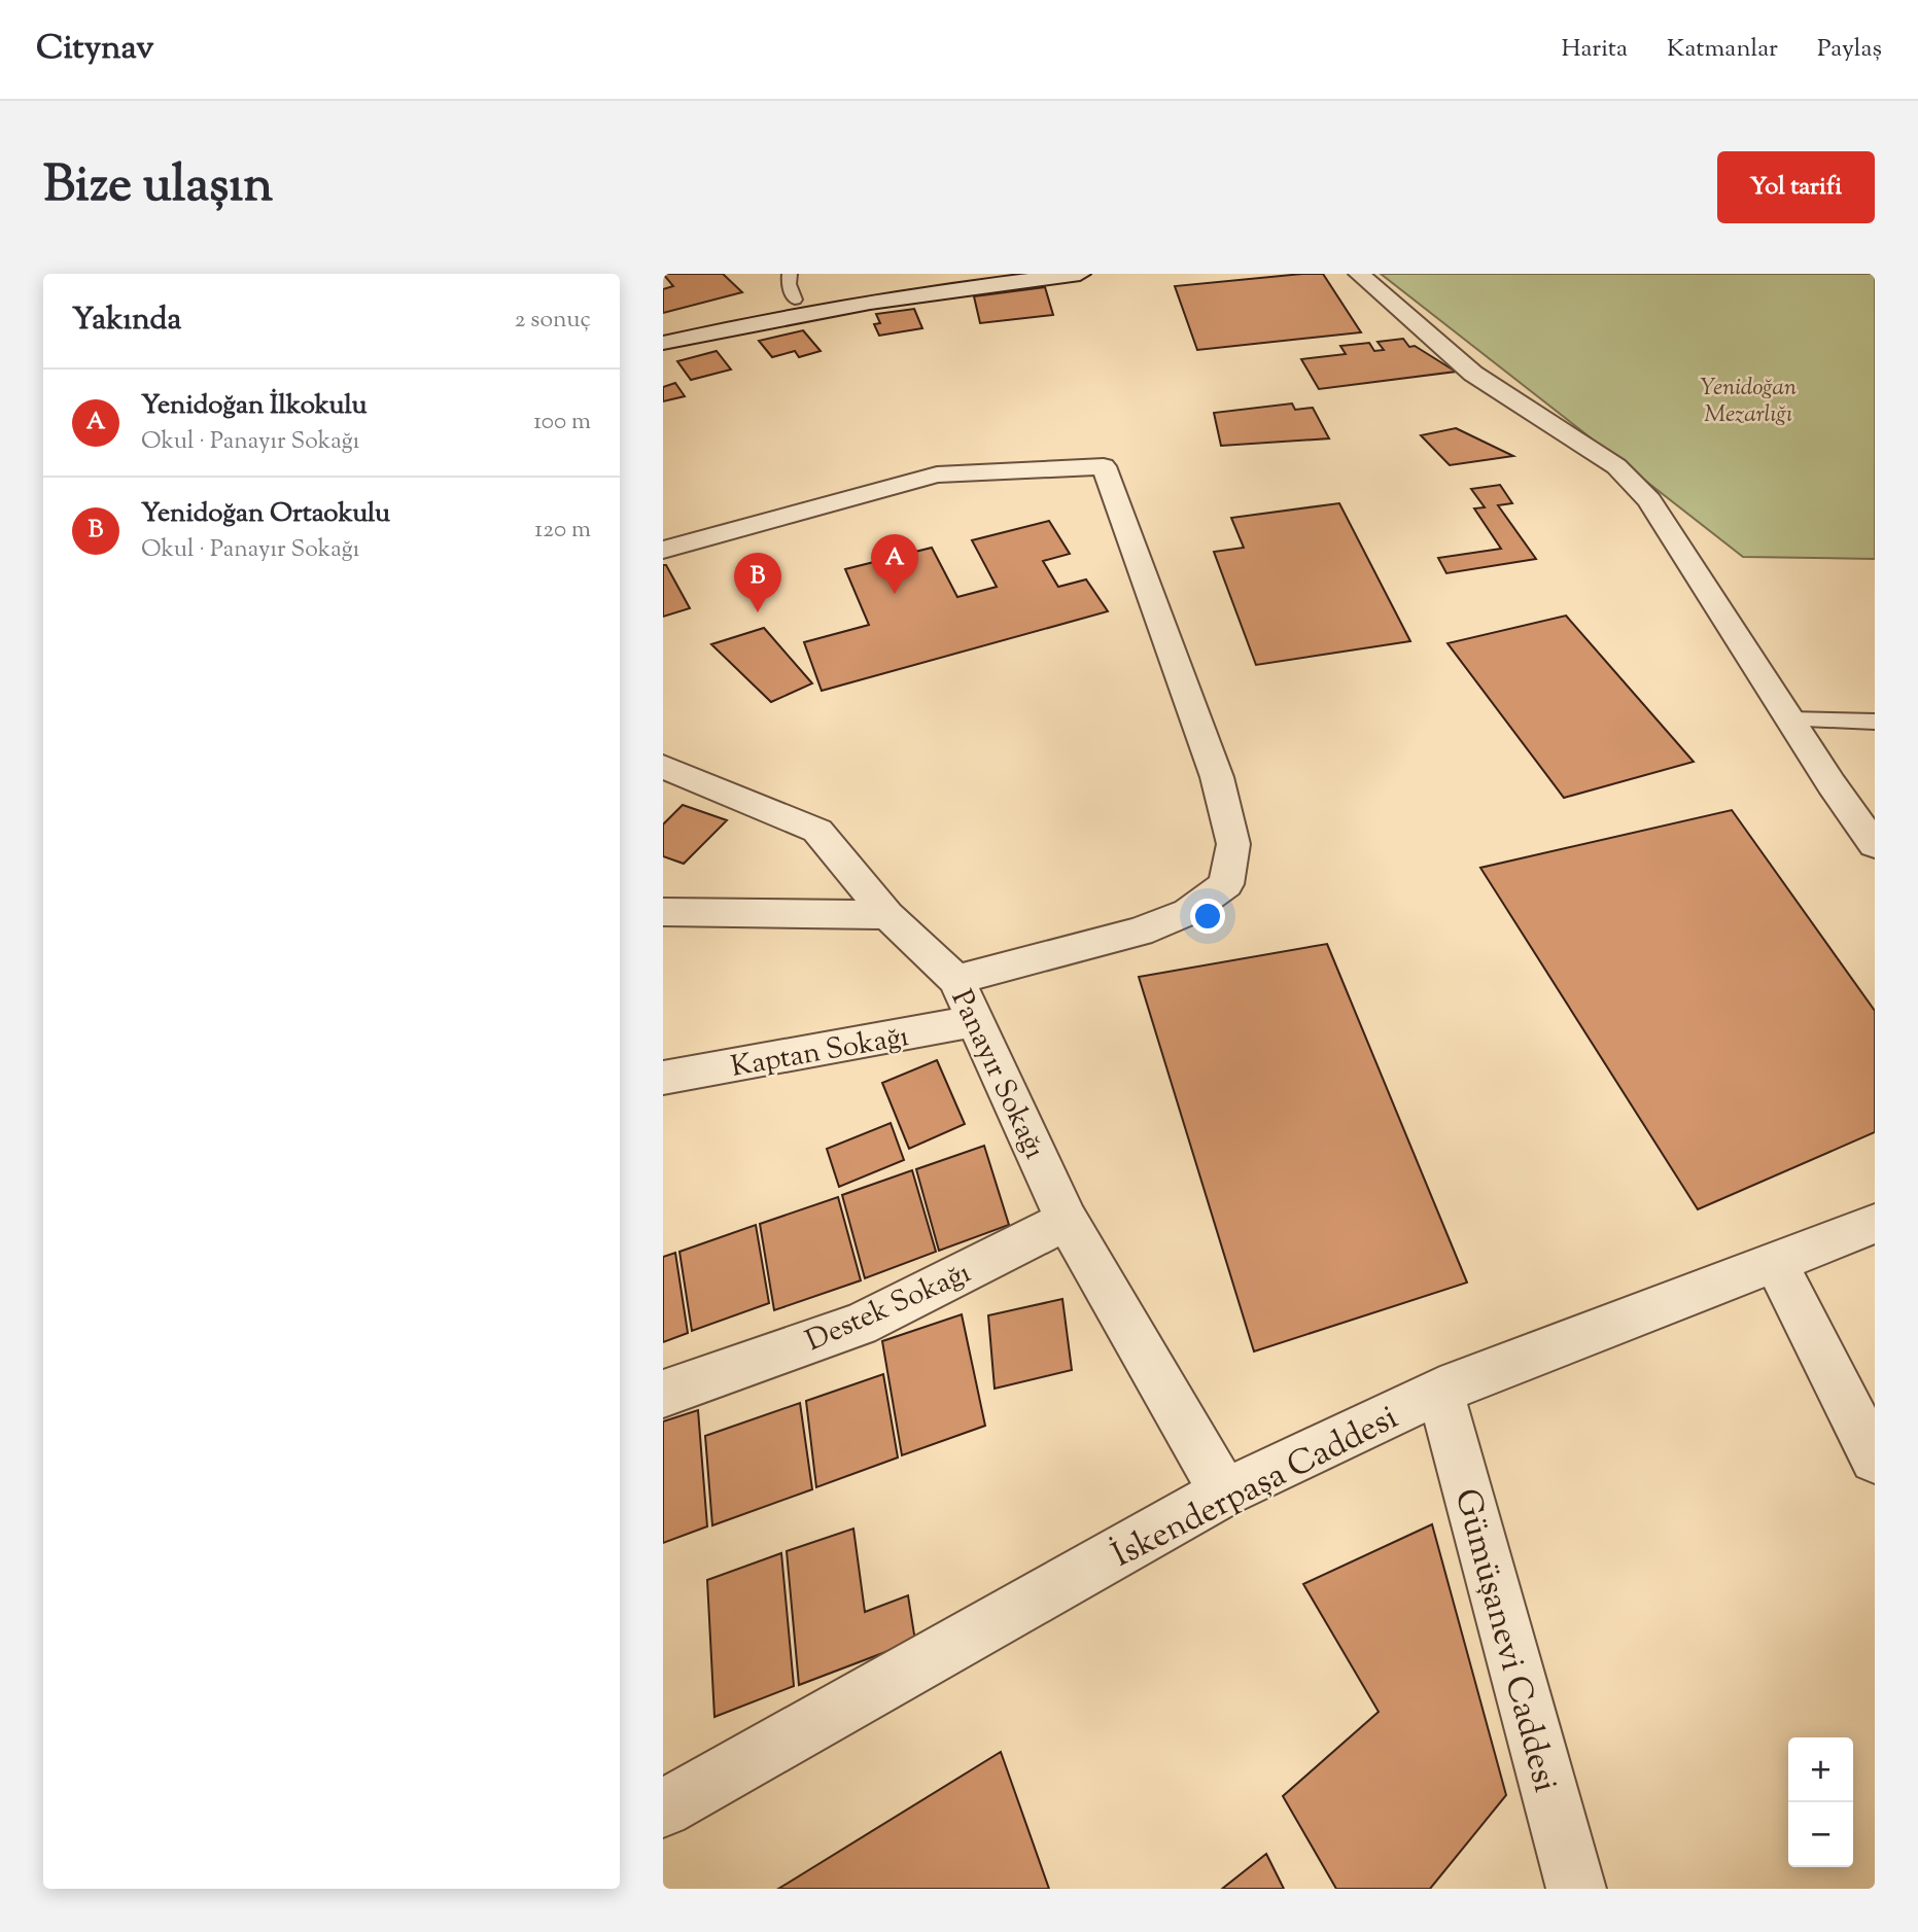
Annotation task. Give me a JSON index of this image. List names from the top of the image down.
{
  "streets": {
    "street": [
      "Kaptan Sokağı",
      "Panayır Sokağı",
      "Destek Sokağı",
      "İskenderpaşa Caddesi",
      "Gümüşanevi Caddesi"
    ]
  },
  "crossings": [
    ["Kaptan Sokağı", "Panayır Sokağı"],
    ["Panayır Sokağı", "Destek Sokağı"],
    ["Panayır Sokağı", "İskenderpaşa Caddesi"],
    ["İskenderpaşa Caddesi", "Gümüşanevi Caddesi"]
  ],
  "parks": ["Yenidoğan Mezarlığı"],
  "page": {
    "header": "Citynav",
    "nav": ["Harita", "Katmanlar", "Paylaş"],
    "title": "Bize ulaşın",
    "buttons": "Yol tarifi",
    "heading": ["Yakında", "2 sonuç"],
    "list": [
      {
        "mark": "A",
        "name": "Yenidoğan İlkokulu",
        "note": "Okul · Panayır Sokağı",
        "value": "100 m"
      },
      {
        "mark": "B",
        "name": "Yenidoğan Ortaokulu",
        "note": "Okul · Panayır Sokağı",
        "value": "120 m"
      }
    ],
    "pins": ["A", "B"],
    "map_buttons": ["+", "−"]
  }
}
